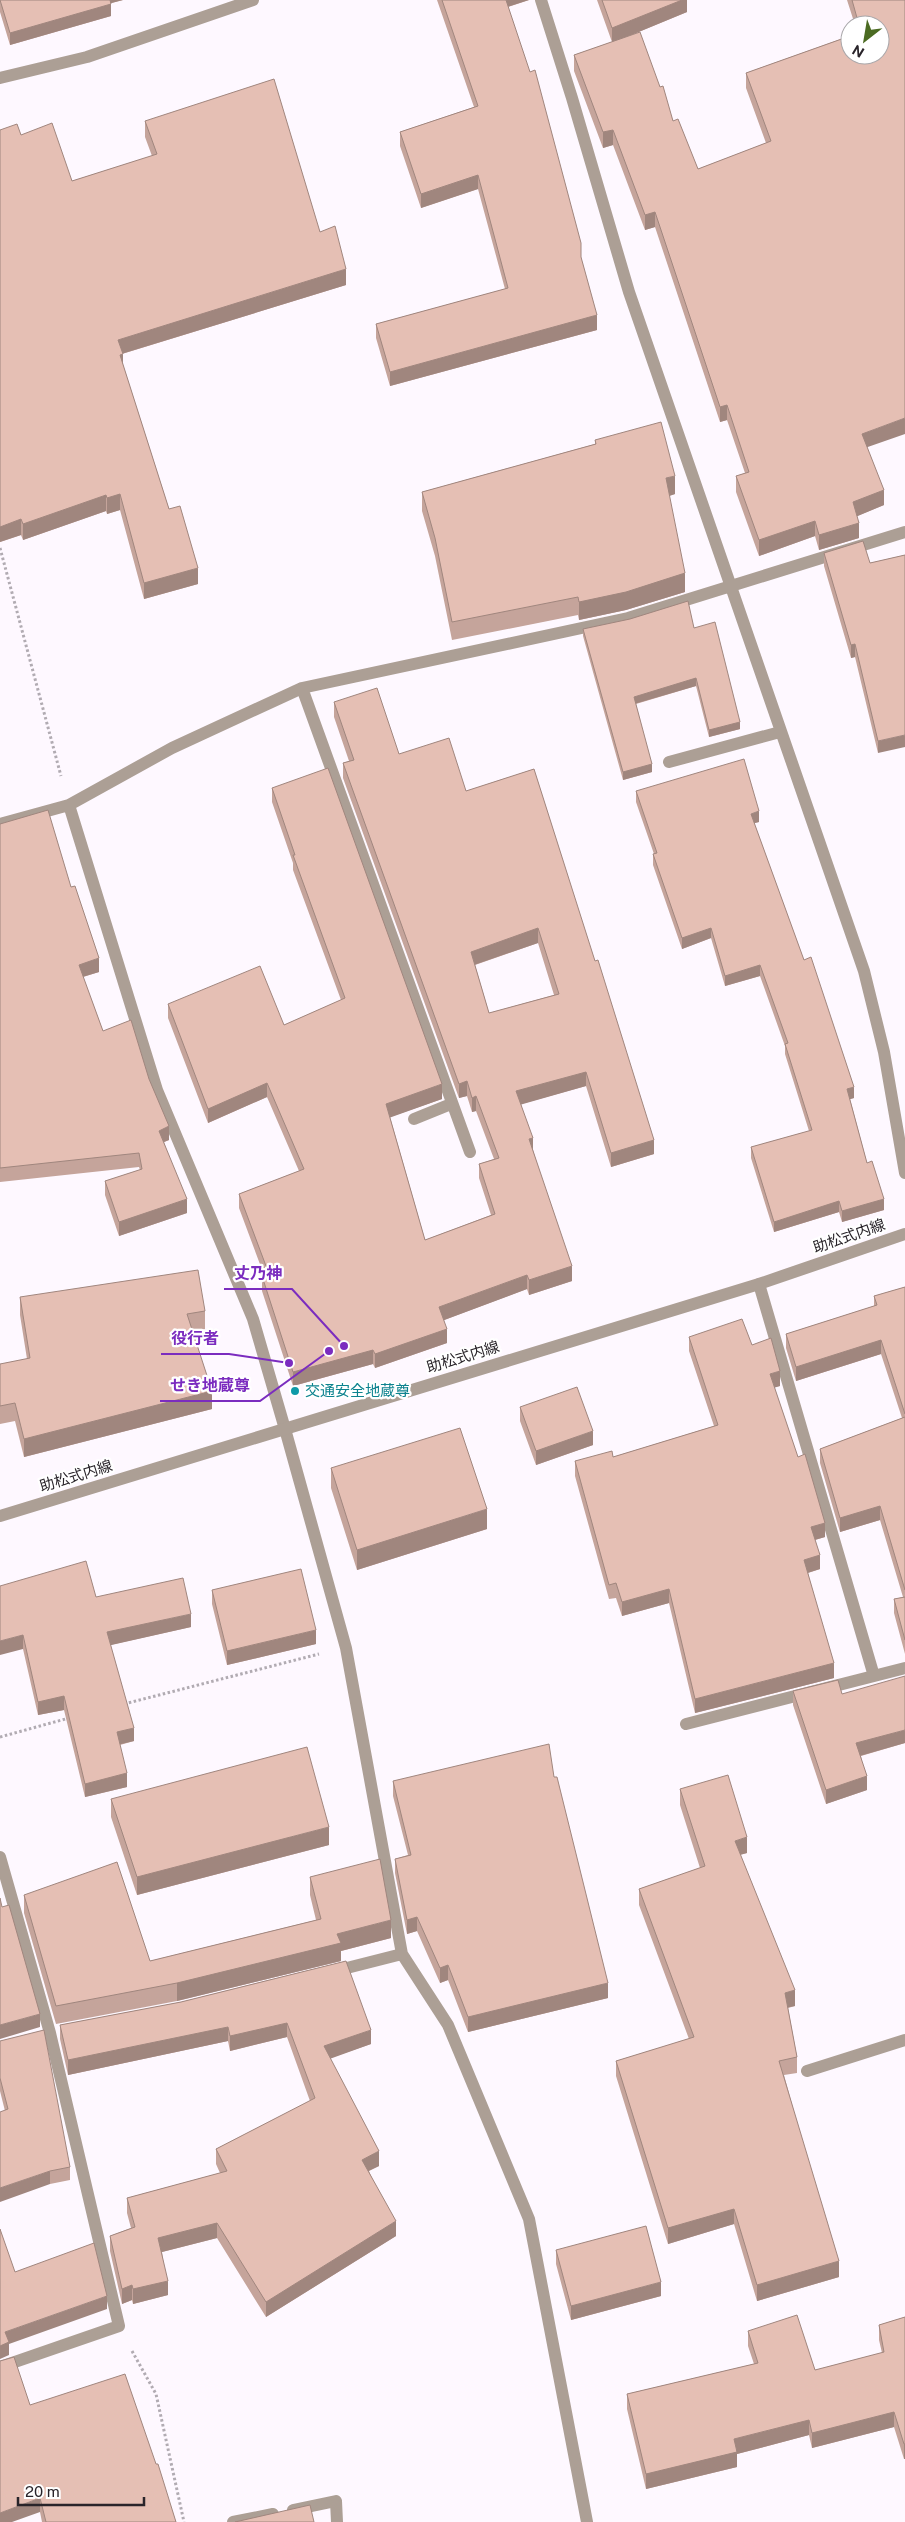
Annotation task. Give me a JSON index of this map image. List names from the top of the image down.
{
  "streets": {
    "street": ["助松式内線"]
  },
  "places": [
    "丈乃神",
    "せき地蔵尊",
    "役行者",
    "交通安全地蔵尊"
  ],
  "scale_bar": "20 m",
  "north": "bottom left"
}
